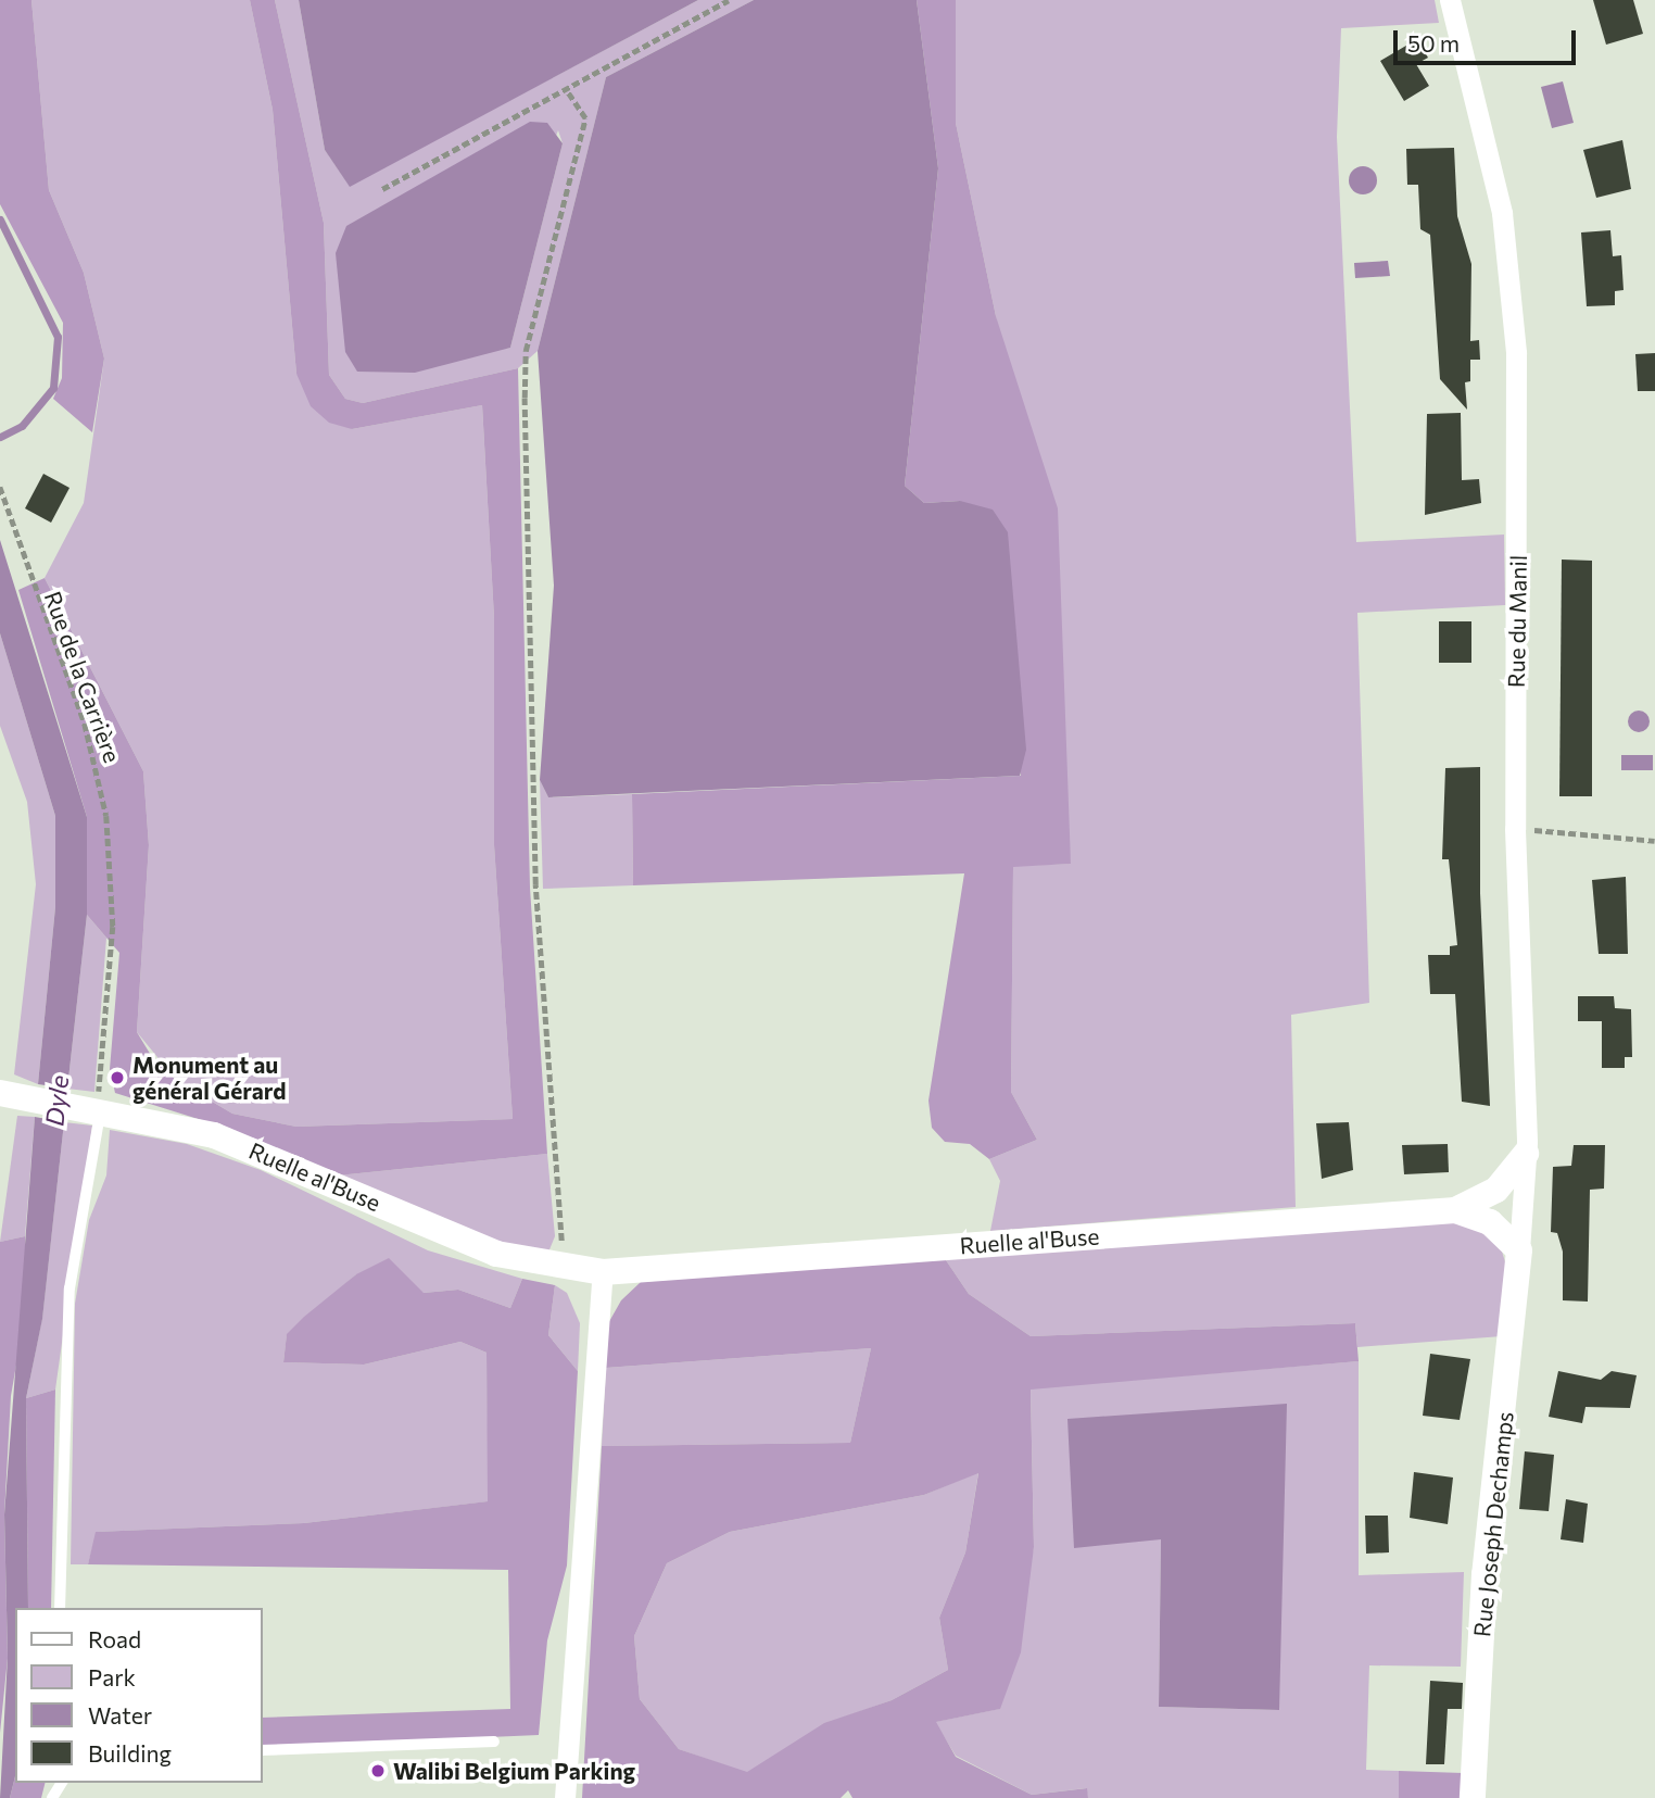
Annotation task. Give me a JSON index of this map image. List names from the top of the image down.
{
  "streets": {
    "street": ["Rue du Manil", "Ruelle al'Buse", "Rue Joseph Dechamps"],
    "path": ["Rue de la Carrière"]
  },
  "crossings": [
    ["Rue du Manil", "Ruelle al'Buse"],
    ["Rue du Manil", "Rue Joseph Dechamps"],
    ["Rue de la Carrière", "Ruelle al'Buse"],
    ["Ruelle al'Buse", "Rue Joseph Dechamps"]
  ],
  "water": ["Dyle"],
  "places": ["Monument au général Gérard", "Walibi Belgium Parking"],
  "legend": [
    "Road",
    "Park",
    "Water",
    "Building"
  ],
  "scale_bar": "50 m"
}
